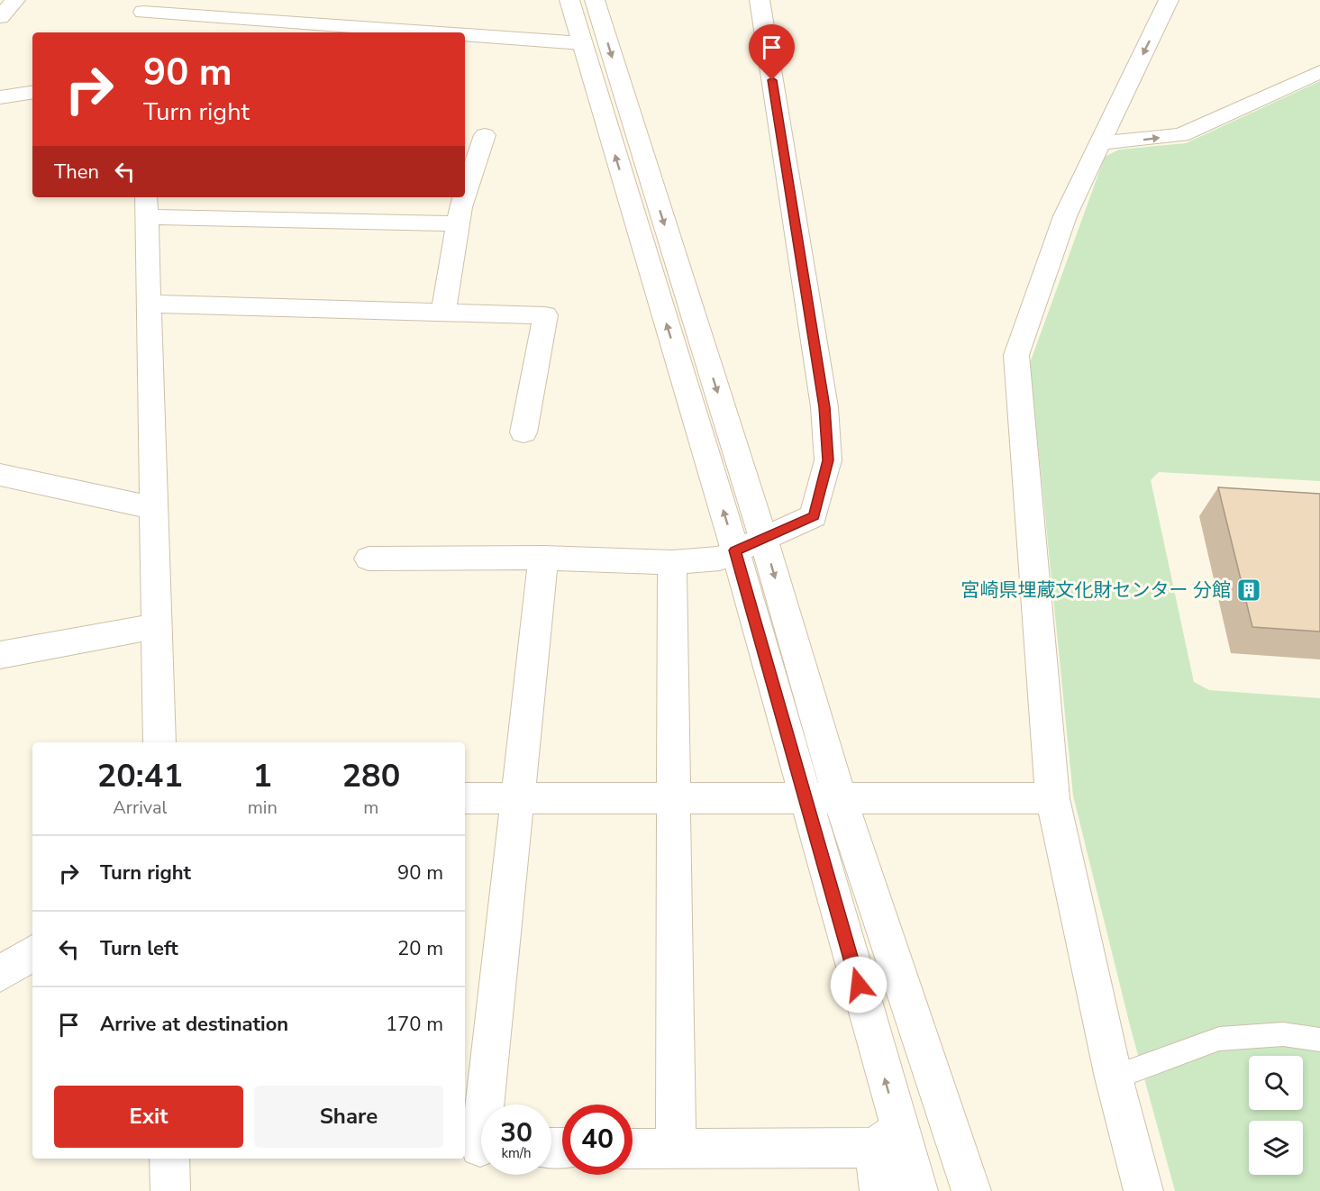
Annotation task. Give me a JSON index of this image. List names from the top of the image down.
{
  "places": {
    "building": ["宮崎県埋蔵文化財センター 分館"]
  },
  "page": {
    "turn": ["90 m", "Turn right"],
    "then": "Then",
    "eta": [
      "20:41",
      "Arrival",
      "1",
      "min",
      "280",
      "m"
    ],
    "list": [
      {
        "name": "Turn right",
        "value": "90 m"
      },
      {
        "name": "Turn left",
        "value": "20 m"
      },
      {
        "name": "Arrive at destination",
        "value": "170 m"
      }
    ],
    "buttons": ["Exit", "Share"],
    "speed": "30 km/h",
    "limit": "40"
  }
}
